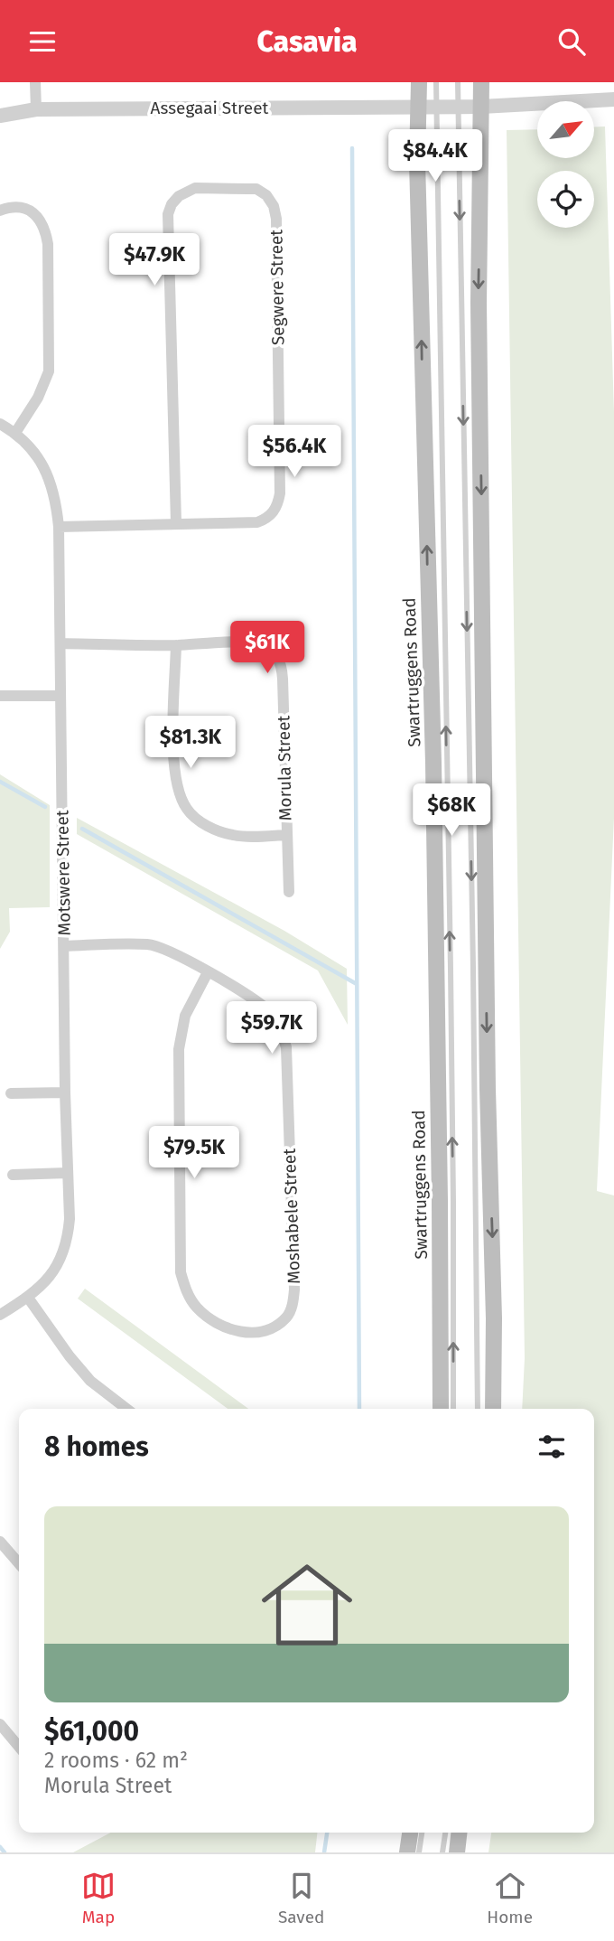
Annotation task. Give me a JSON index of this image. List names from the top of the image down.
{
  "streets": {
    "main road": ["Swartruggens Road"],
    "street": [
      "Assegaai Street",
      "Segwere Street",
      "Morula Street",
      "Motswere Street",
      "Moshabele Street"
    ]
  },
  "crossings": [
    ["Assegaai Street", "Swartruggens Road"],
    ["Segwere Street", "Motswere Street"],
    ["Morula Street", "Motswere Street"],
    ["Motswere Street", "Moshabele Street"]
  ],
  "north": "top right",
  "page": {
    "header": "Casavia",
    "price": [
      "$84.4K",
      "$47.9K",
      "$56.4K",
      "$61K",
      "$81.3K",
      "$68K",
      "$59.7K",
      "$79.5K"
    ],
    "heading": "8 homes",
    "list": [
      {
        "name": "$61,000",
        "note": "2 rooms · 62 m² · Morula Street"
      }
    ],
    "tabs": ["Map", "Saved", "Home"]
  }
}
